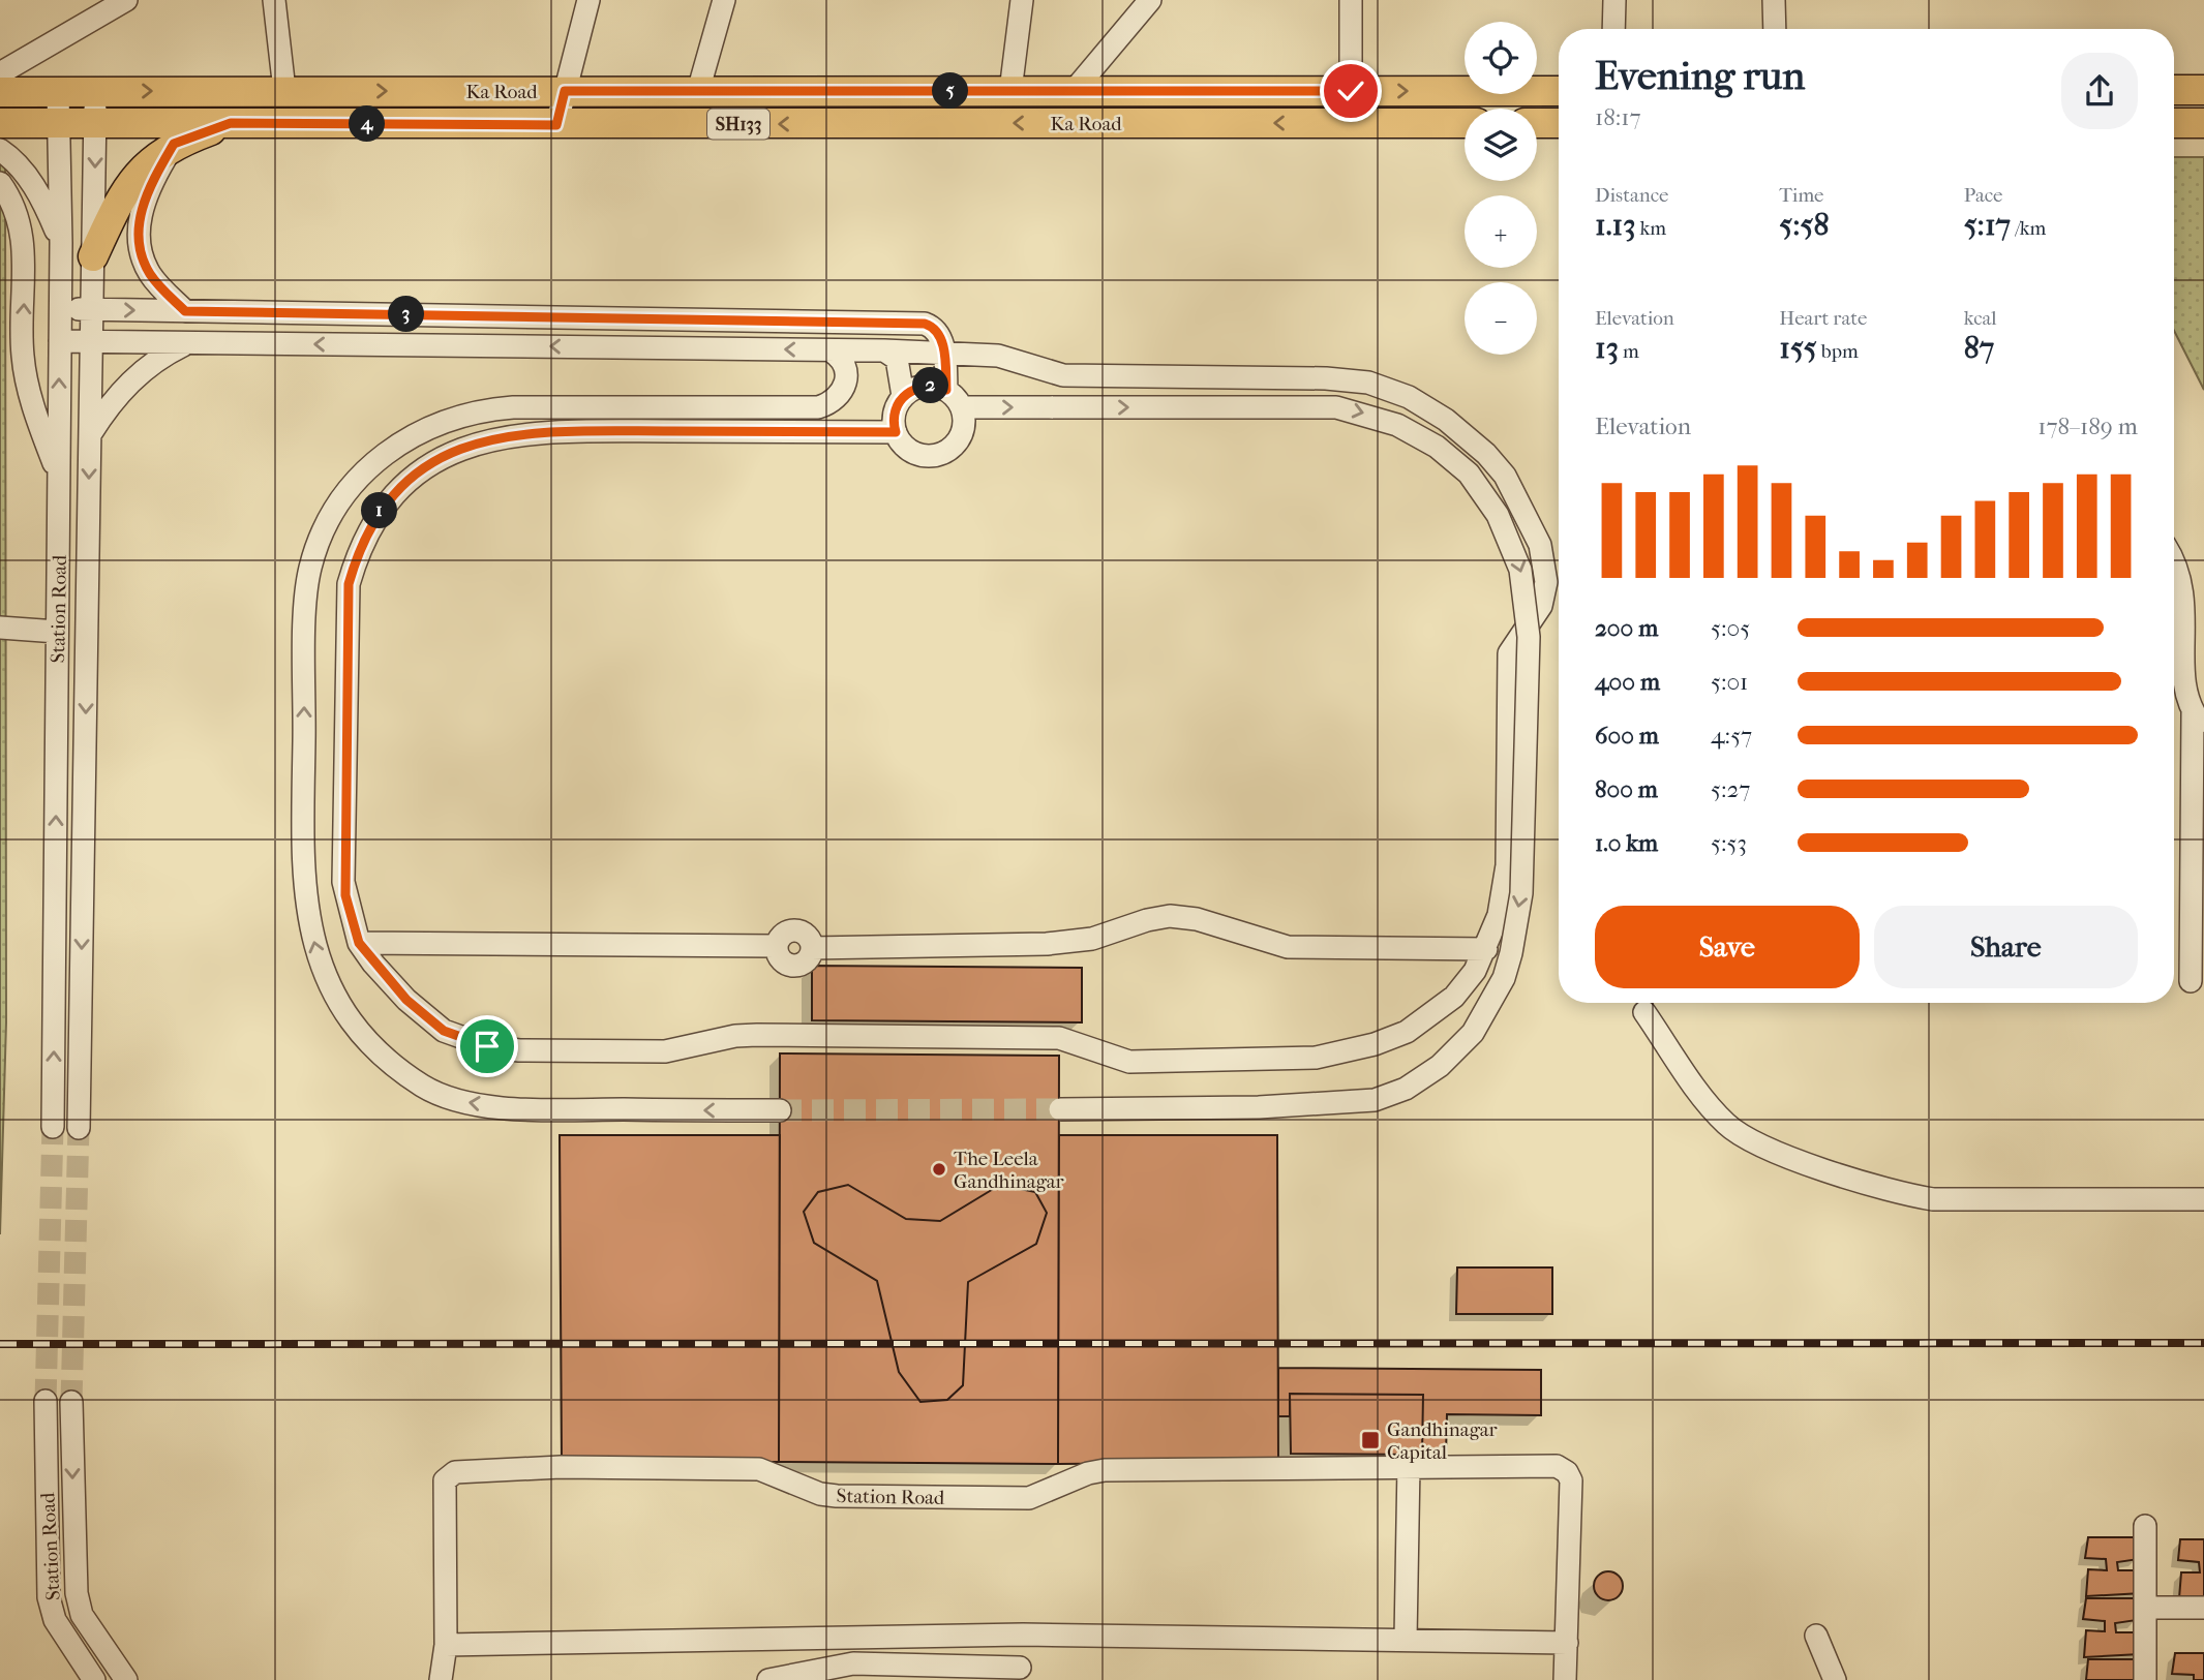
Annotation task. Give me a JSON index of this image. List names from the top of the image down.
{
  "streets": {
    "main road": ["Ka Road", "SH133"],
    "street": ["Station Road"]
  },
  "crossings": [
    ["Ka Road", "Station Road"]
  ],
  "places": {
    "other": ["The Leela Gandhinagar"],
    "transit": ["Gandhinagar Capital"]
  },
  "page": {
    "map_buttons": ["+", "−"],
    "heading": ["Evening run", "18:17"],
    "pins": [
      "5",
      "4",
      "3",
      "2",
      "1"
    ],
    "stats": [
      ["Distance", "1.13 km"],
      ["Time", "5:58"],
      ["Pace", "5:17 /km"],
      ["Elevation", "13 m"],
      ["Heart rate", "155 bpm"],
      ["kcal", "87"]
    ],
    "chart": ["Elevation", "178–189 m"],
    "list": [
      {
        "name": "200 m",
        "note": "5:05"
      },
      {
        "name": "400 m",
        "note": "5:01"
      },
      {
        "name": "600 m",
        "note": "4:57"
      },
      {
        "name": "800 m",
        "note": "5:27"
      },
      {
        "name": "1.0 km",
        "note": "5:53"
      }
    ],
    "buttons": ["Save", "Share"]
  }
}
